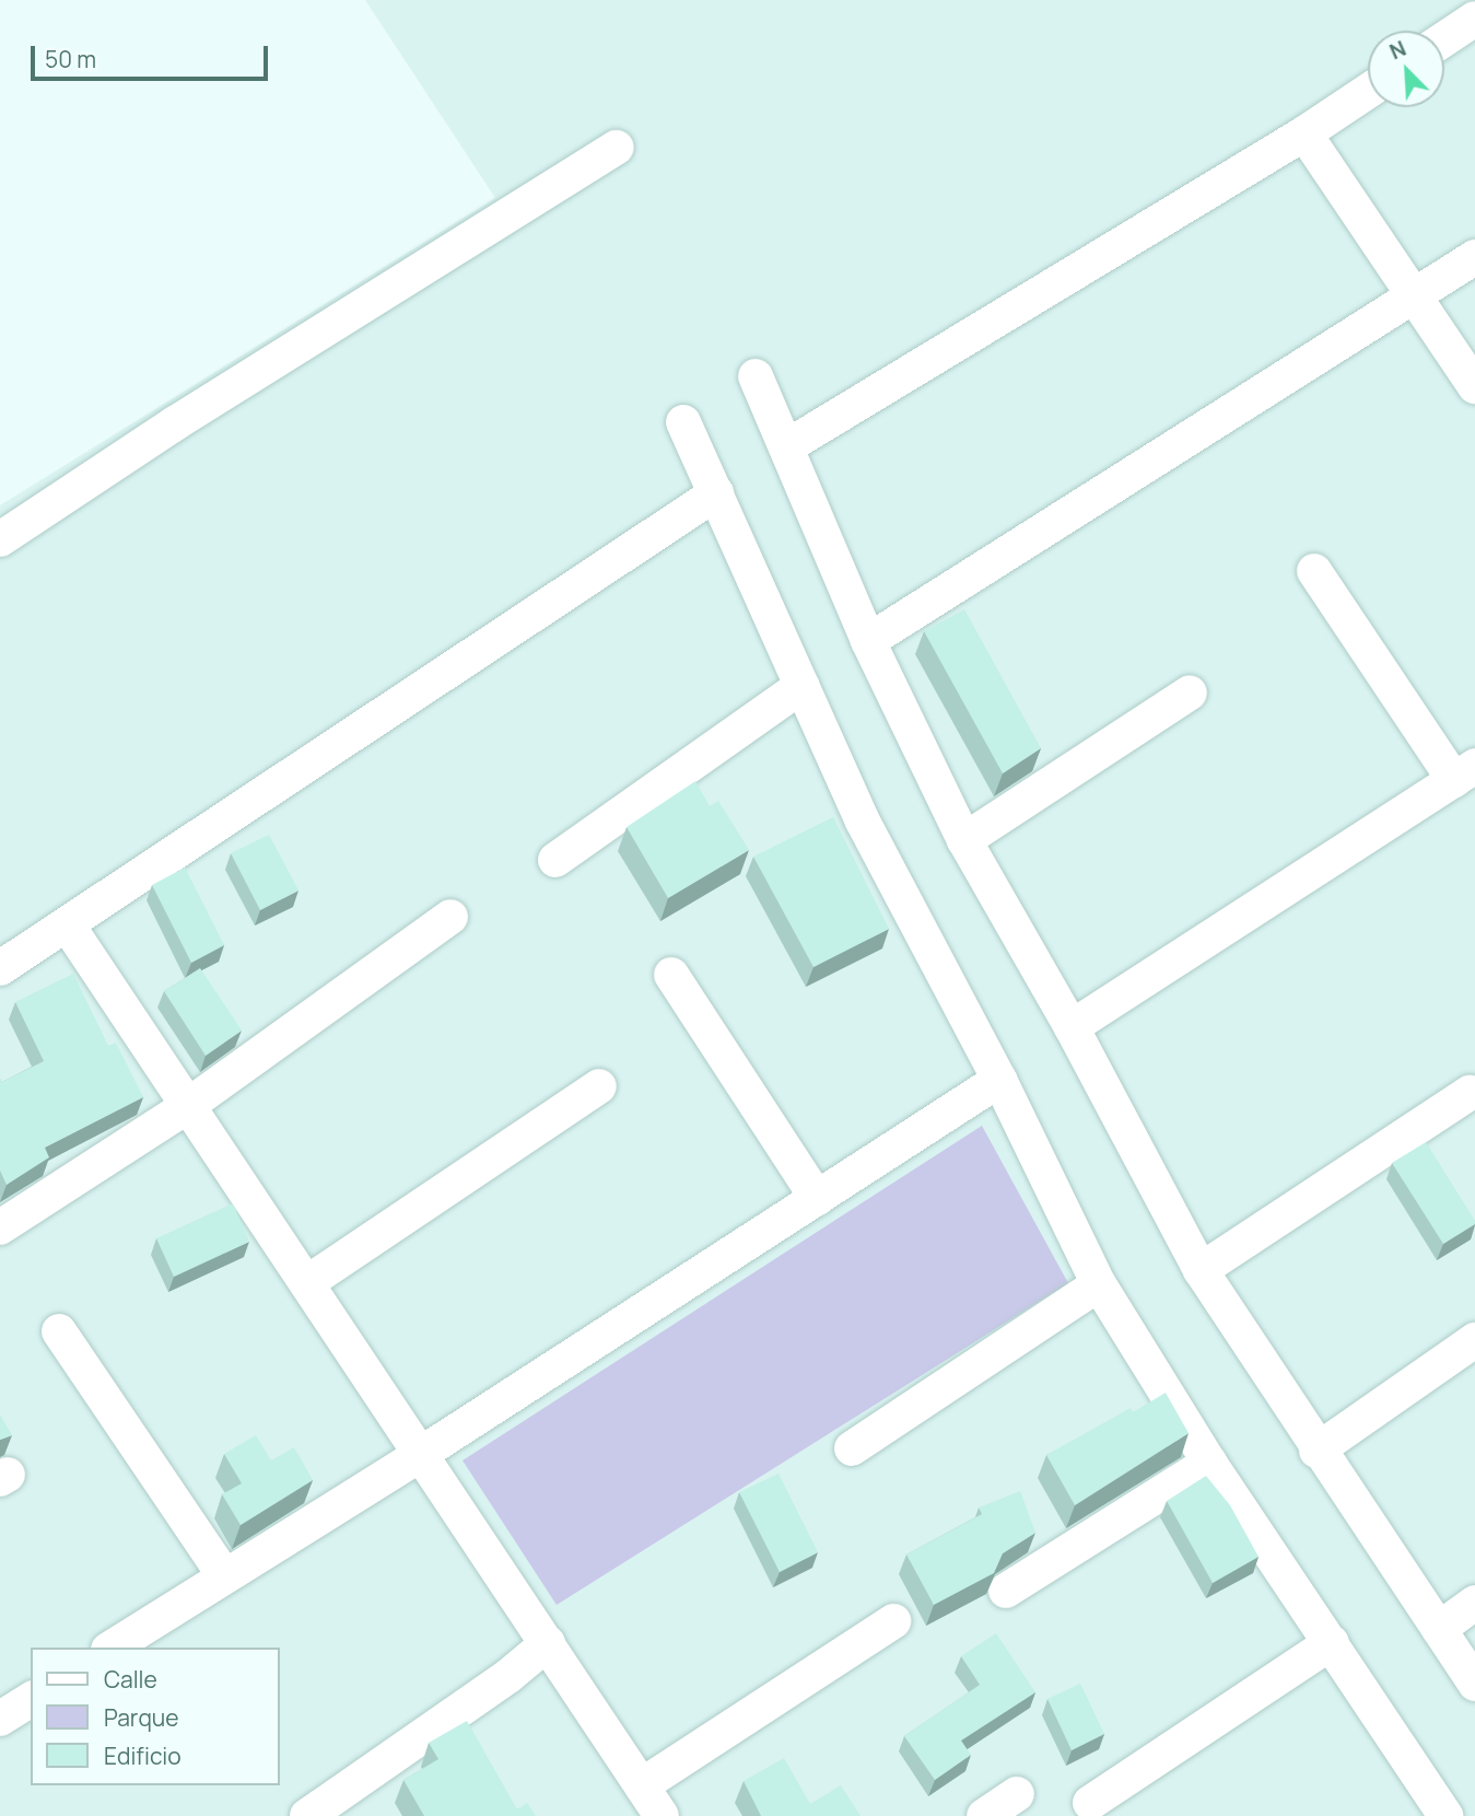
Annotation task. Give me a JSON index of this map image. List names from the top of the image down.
{
  "legend": ["Calle", "Parque", "Edificio"],
  "scale_bar": "50 m",
  "north": "top left"
}
